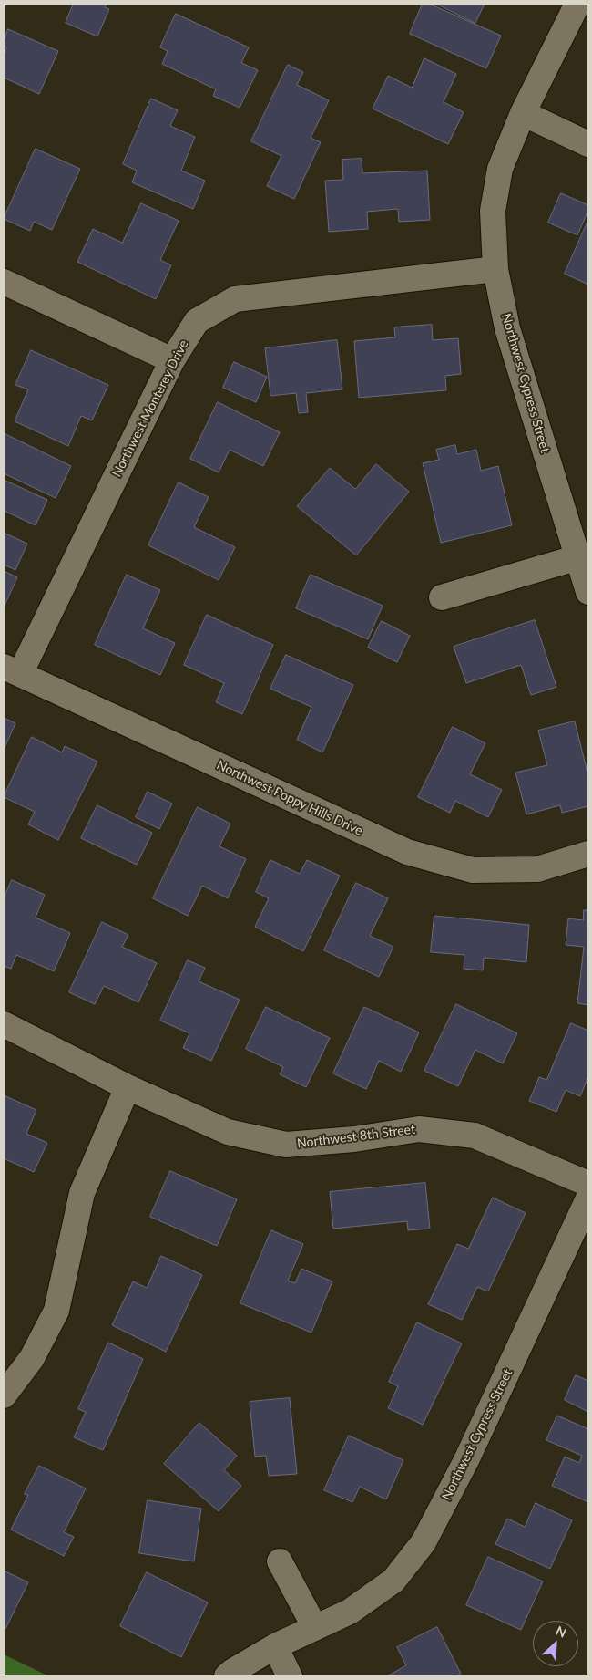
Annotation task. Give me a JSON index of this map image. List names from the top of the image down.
{
  "streets": {
    "street": [
      "Northwest Cypress Street",
      "Northwest Monterey Drive",
      "Northwest Poppy Hills Drive",
      "Northwest 8th Street"
    ]
  },
  "crossings": [
    ["Northwest Cypress Street", "Northwest Monterey Drive"],
    ["Northwest Monterey Drive", "Northwest Poppy Hills Drive"]
  ],
  "north": "top right"
}
